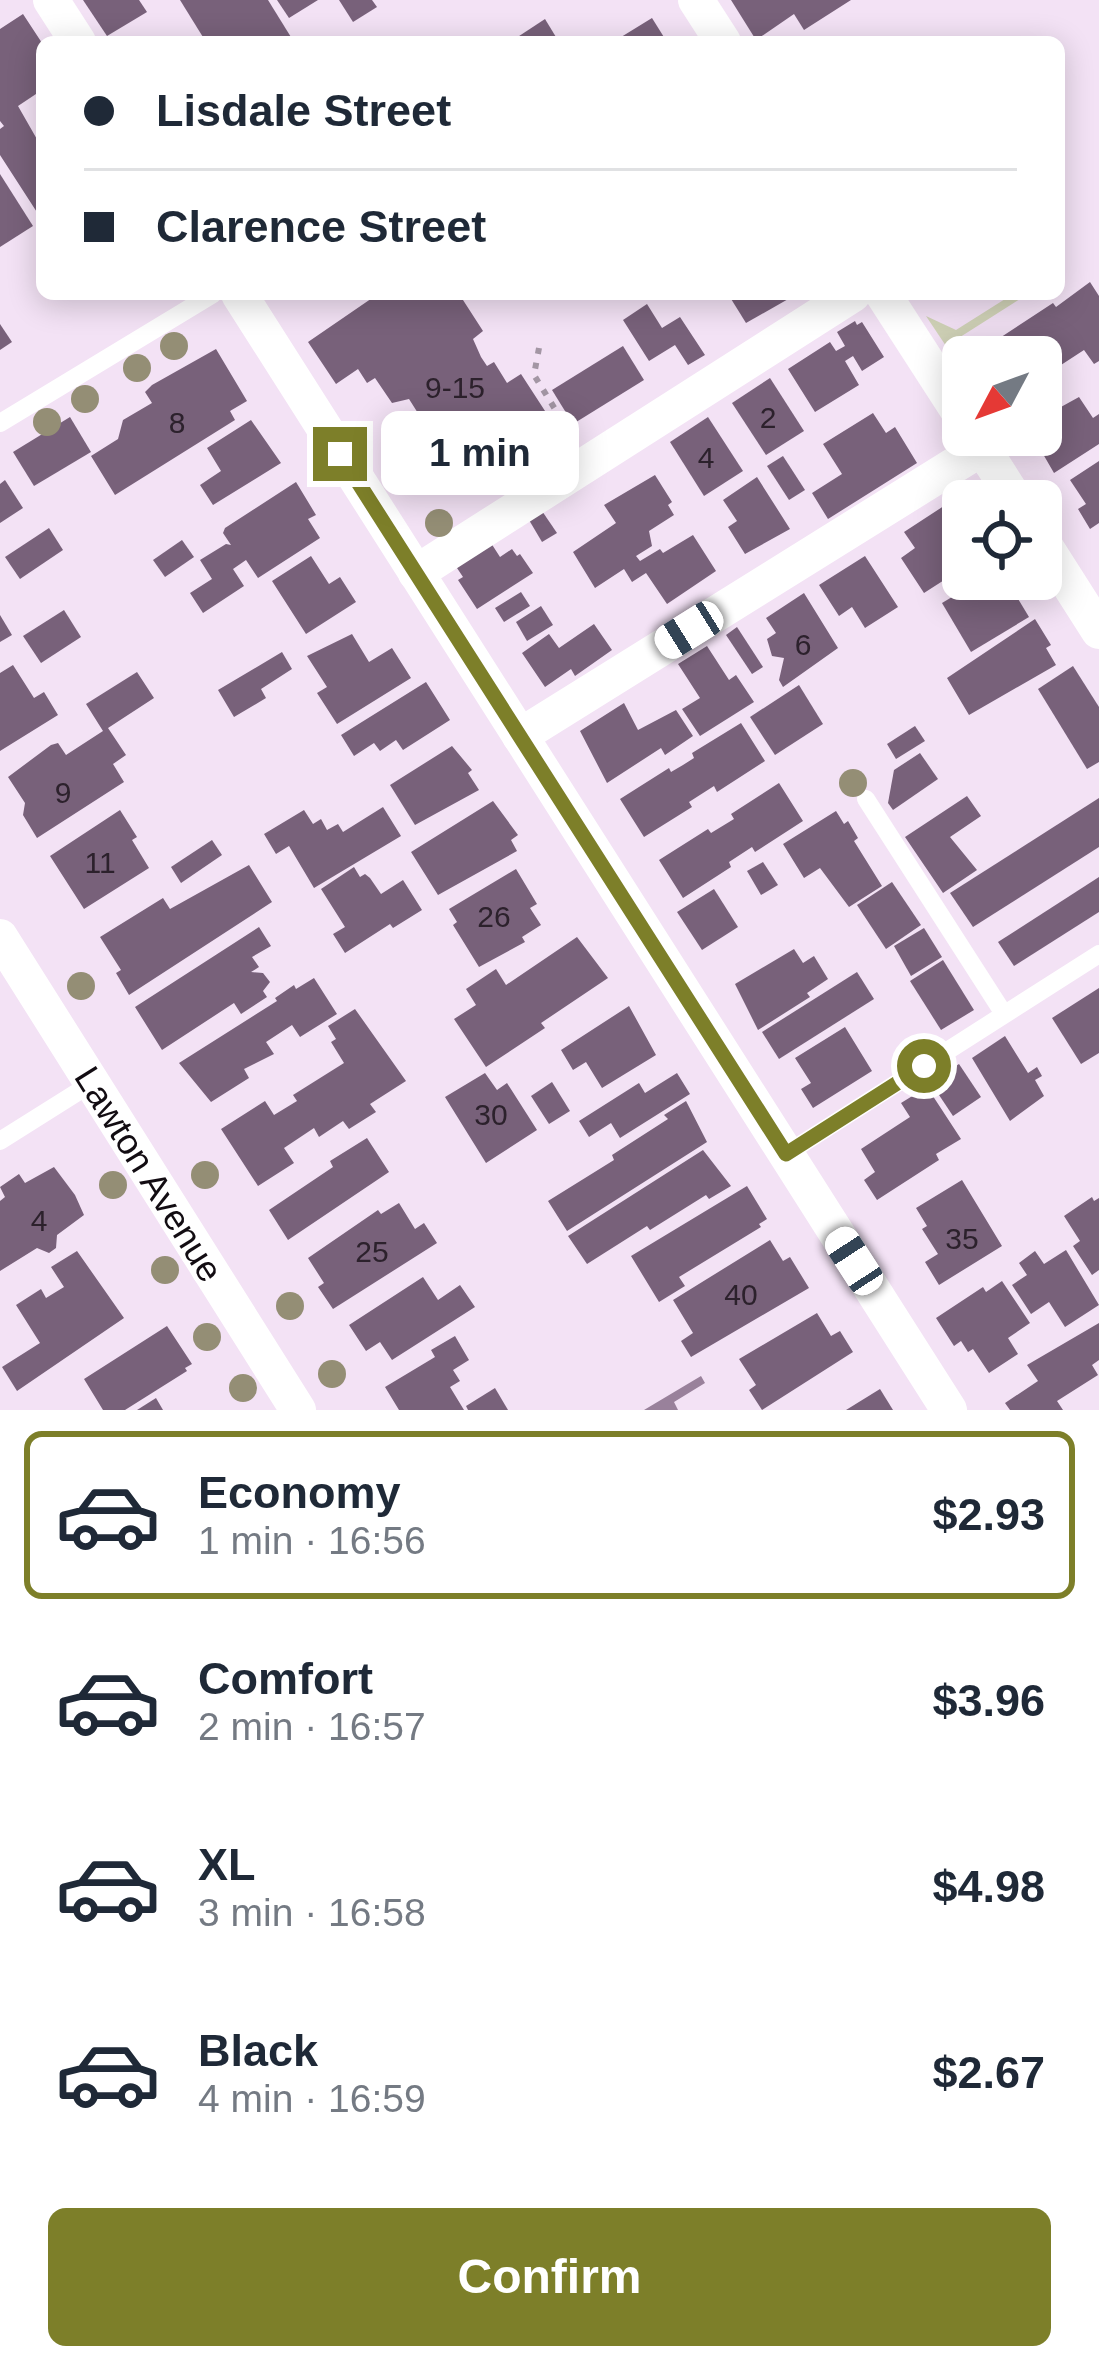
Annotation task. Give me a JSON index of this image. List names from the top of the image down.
{
  "streets": {
    "street": ["Lawton Avenue"]
  },
  "house_numbers": [
    "9-15",
    "2",
    "8",
    "4",
    "6",
    "9",
    "11",
    "26",
    "30",
    "4",
    "35",
    "25",
    "40"
  ],
  "north": "bottom left",
  "page": {
    "banner": ["Lisdale Street", "Clarence Street"],
    "bubble": "1 min",
    "list": [
      {
        "name": "Economy",
        "note": "1 min · 16:56",
        "value": "$2.93"
      },
      {
        "name": "Comfort",
        "note": "2 min · 16:57",
        "value": "$3.96"
      },
      {
        "name": "XL",
        "note": "3 min · 16:58",
        "value": "$4.98"
      },
      {
        "name": "Black",
        "note": "4 min · 16:59",
        "value": "$2.67"
      }
    ],
    "buttons": "Confirm"
  }
}
